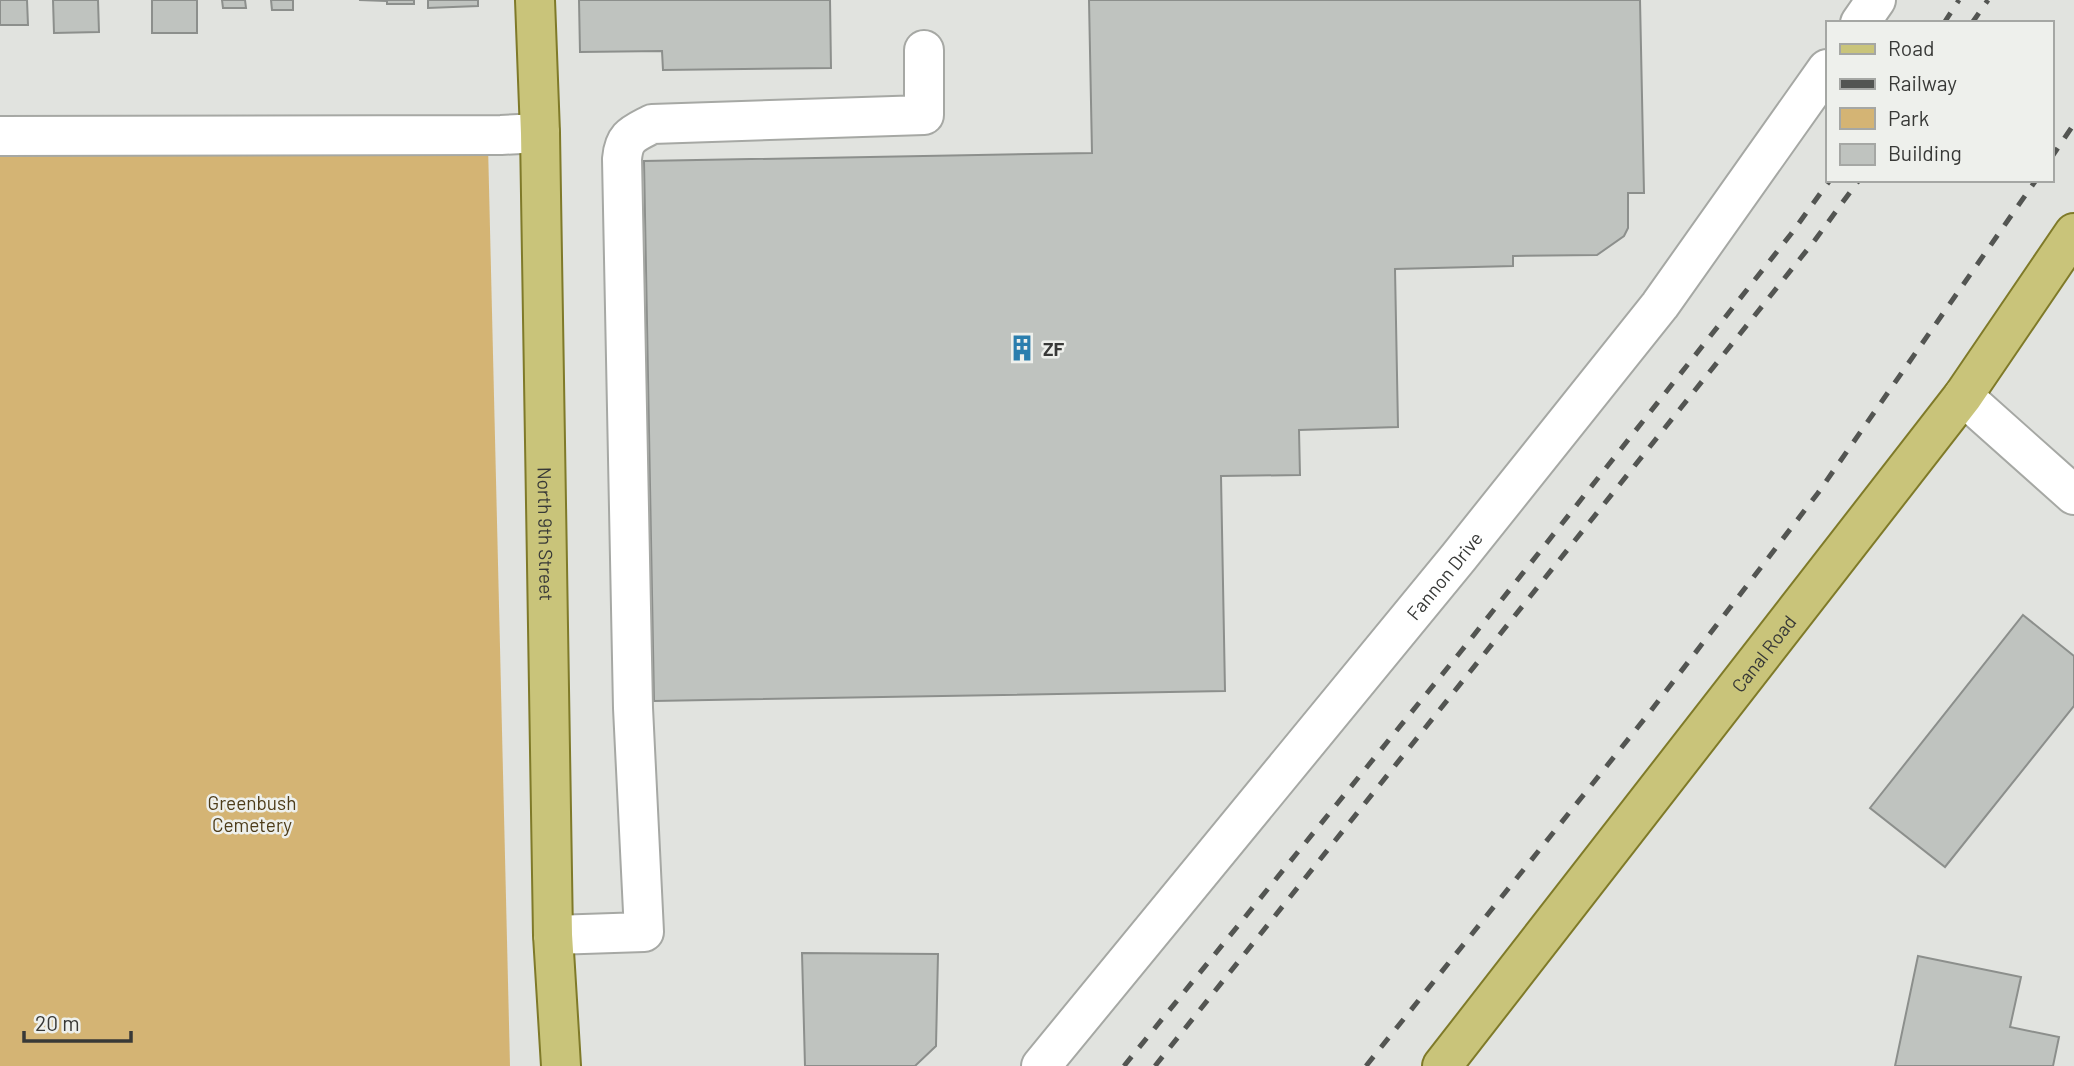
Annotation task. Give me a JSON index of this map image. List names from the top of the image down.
{
  "streets": {
    "main road": ["North 9th Street", "Canal Road"],
    "street": ["Fannon Drive"]
  },
  "parks": ["Greenbush Cemetery"],
  "places": {
    "building": ["ZF"]
  },
  "legend": [
    "Road",
    "Railway",
    "Park",
    "Building"
  ],
  "scale_bar": "20 m"
}
